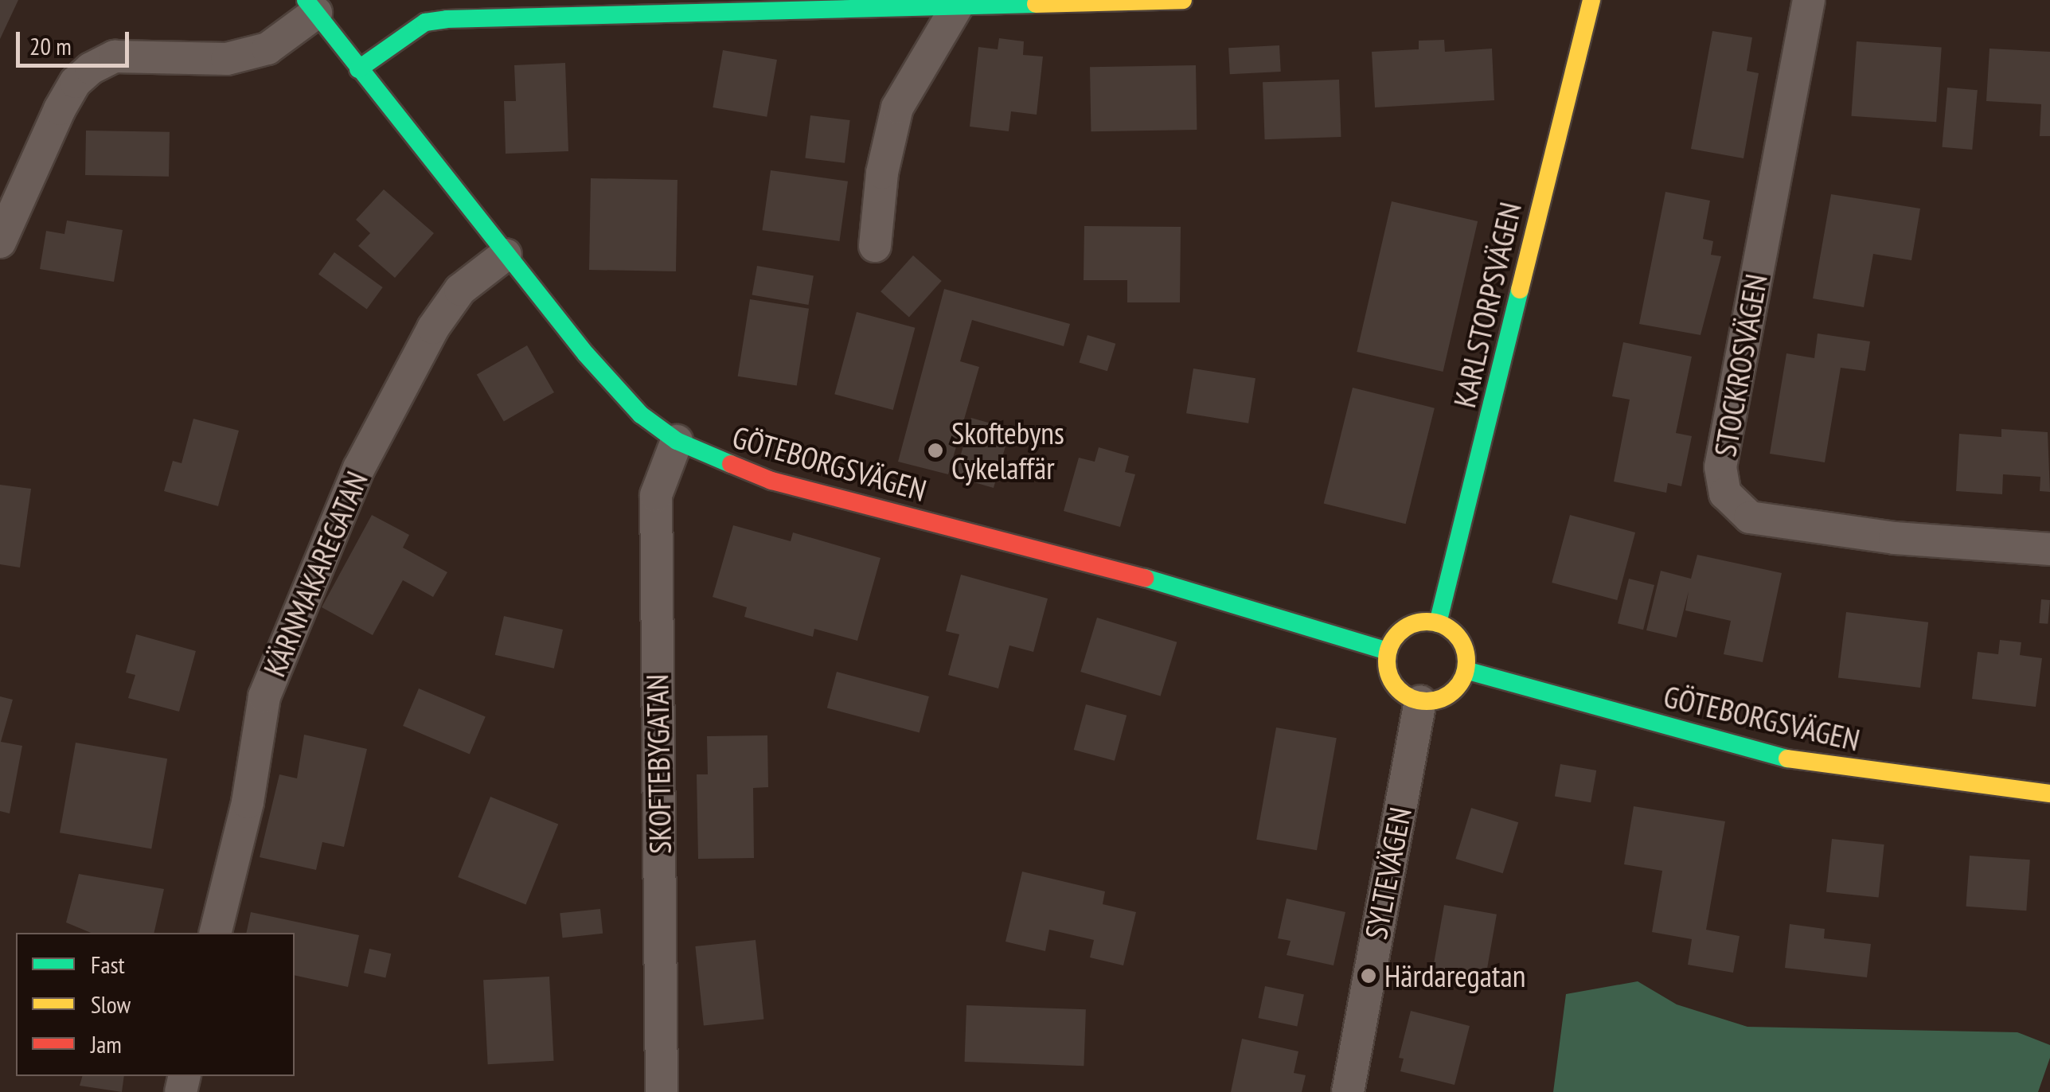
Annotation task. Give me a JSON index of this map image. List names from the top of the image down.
{
  "streets": {
    "street": [
      "KARLSTORPSVÄGEN",
      "STOCKROSVÄGEN",
      "GÖTEBORGSVÄGEN",
      "KÄRNMAKAREGATAN",
      "SKOFTEBYGATAN",
      "SYLTEVÄGEN"
    ]
  },
  "crossings": [
    ["KARLSTORPSVÄGEN", "GÖTEBORGSVÄGEN"],
    ["KARLSTORPSVÄGEN", "SYLTEVÄGEN"],
    ["GÖTEBORGSVÄGEN", "KÄRNMAKAREGATAN"],
    ["GÖTEBORGSVÄGEN", "SKOFTEBYGATAN"],
    ["GÖTEBORGSVÄGEN", "SYLTEVÄGEN"]
  ],
  "places": ["Skoftebyns Cykelaffär", "Härdaregatan"],
  "legend": ["Fast", "Slow", "Jam"],
  "scale_bar": "20 m"
}
